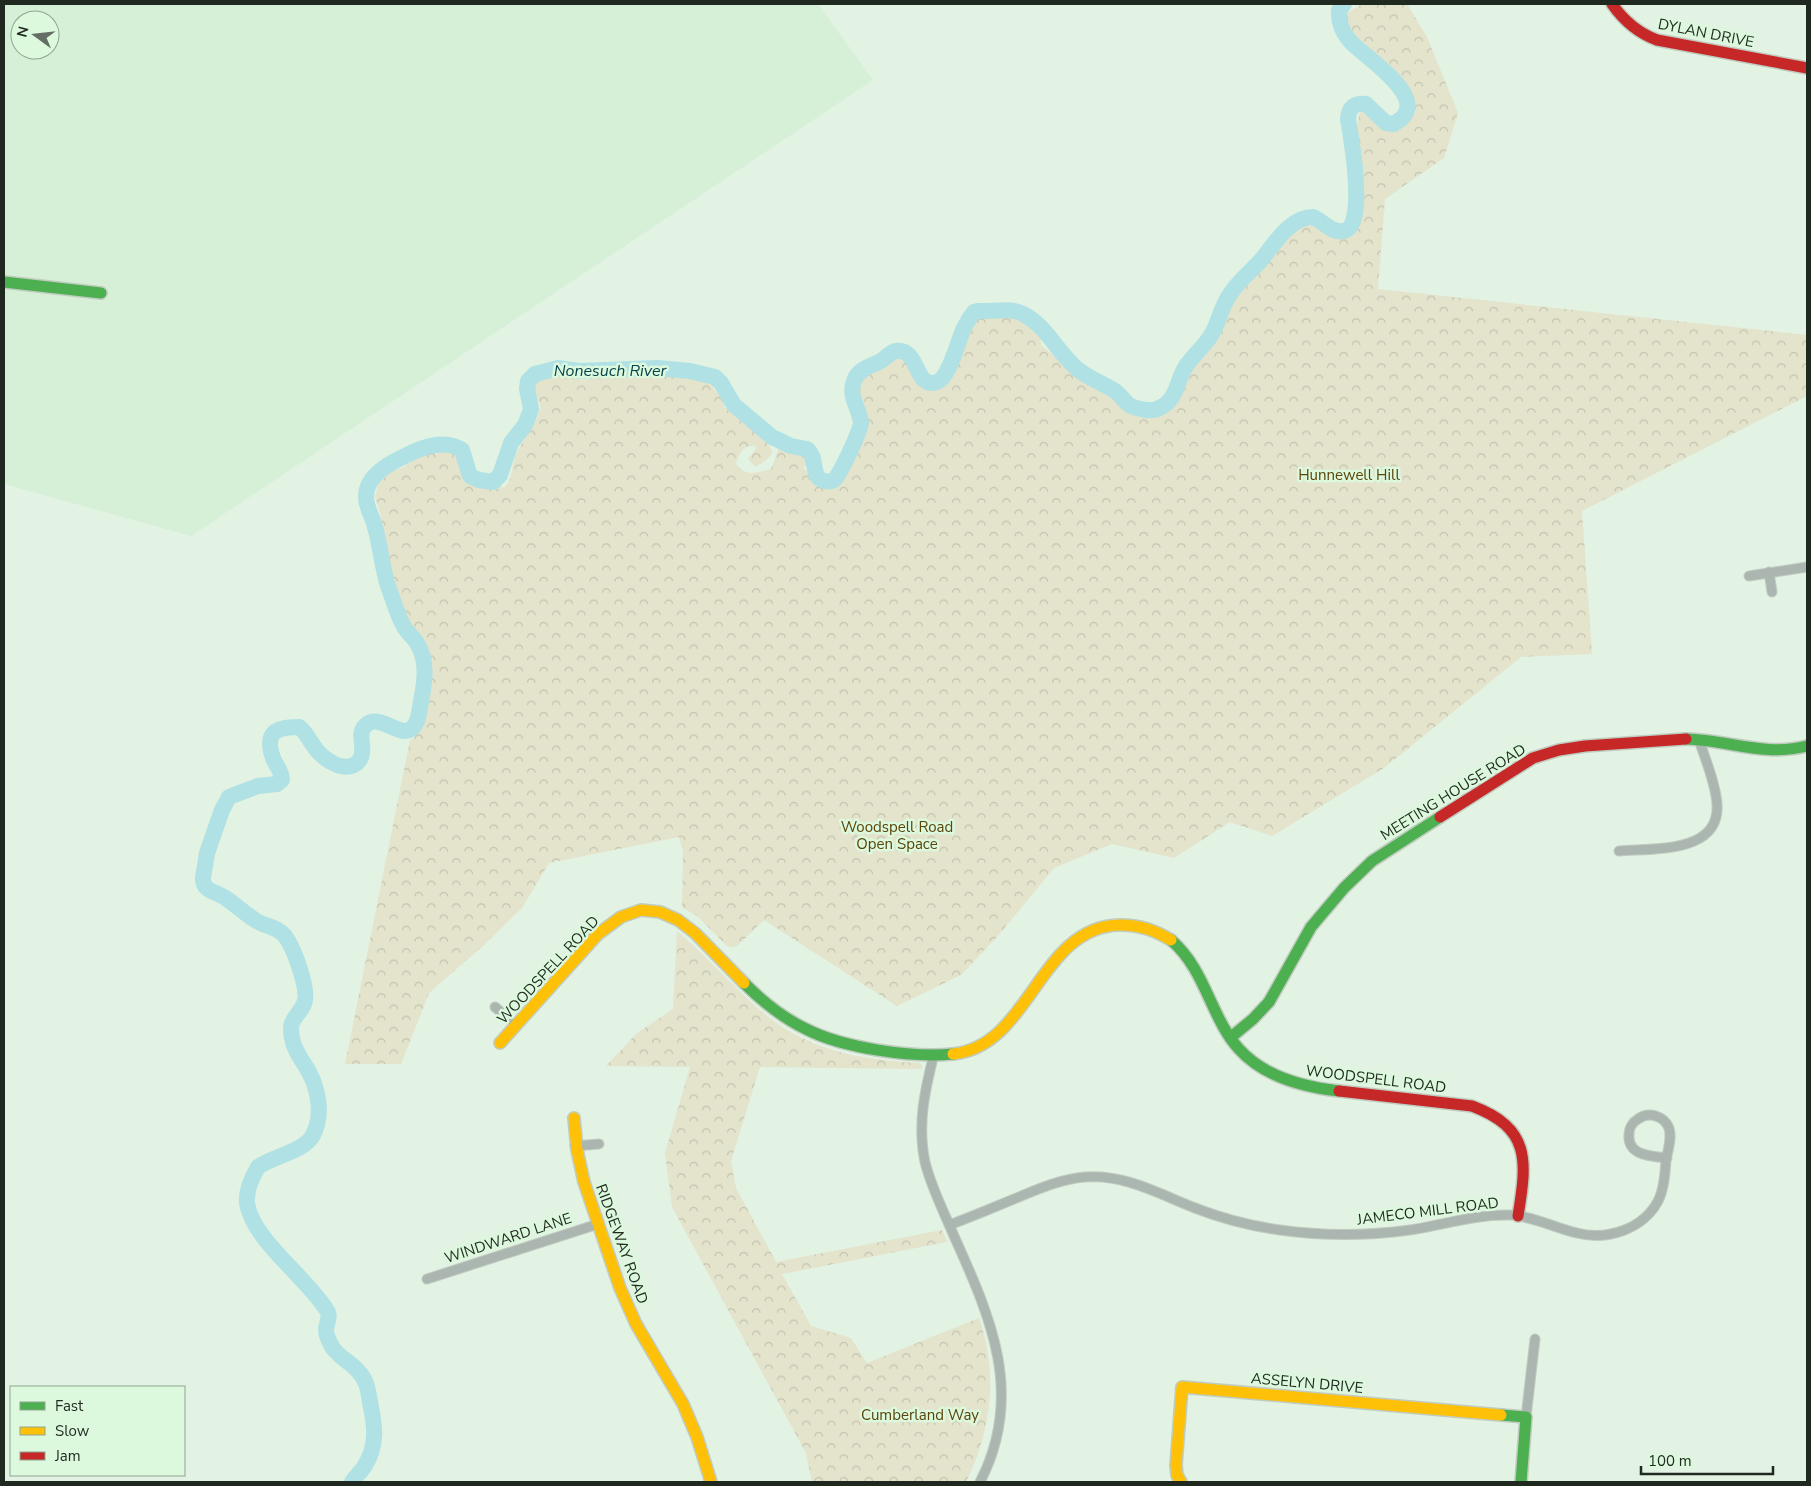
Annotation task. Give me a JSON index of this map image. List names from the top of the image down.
{
  "streets": {
    "street": [
      "DYLAN DRIVE",
      "MEETING HOUSE ROAD",
      "WOODSPELL ROAD",
      "JAMECO MILL ROAD",
      "WINDWARD LANE",
      "RIDGEWAY ROAD",
      "ASSELYN DRIVE"
    ]
  },
  "crossings": [
    ["MEETING HOUSE ROAD", "WOODSPELL ROAD"],
    ["WOODSPELL ROAD", "JAMECO MILL ROAD"],
    ["WINDWARD LANE", "RIDGEWAY ROAD"]
  ],
  "water": ["Nonesuch River"],
  "parks": ["Hunnewell Hill", "Woodspell Road Open Space", "Cumberland Way"],
  "legend": ["Fast", "Slow", "Jam"],
  "scale_bar": "100 m",
  "north": "left"
}
